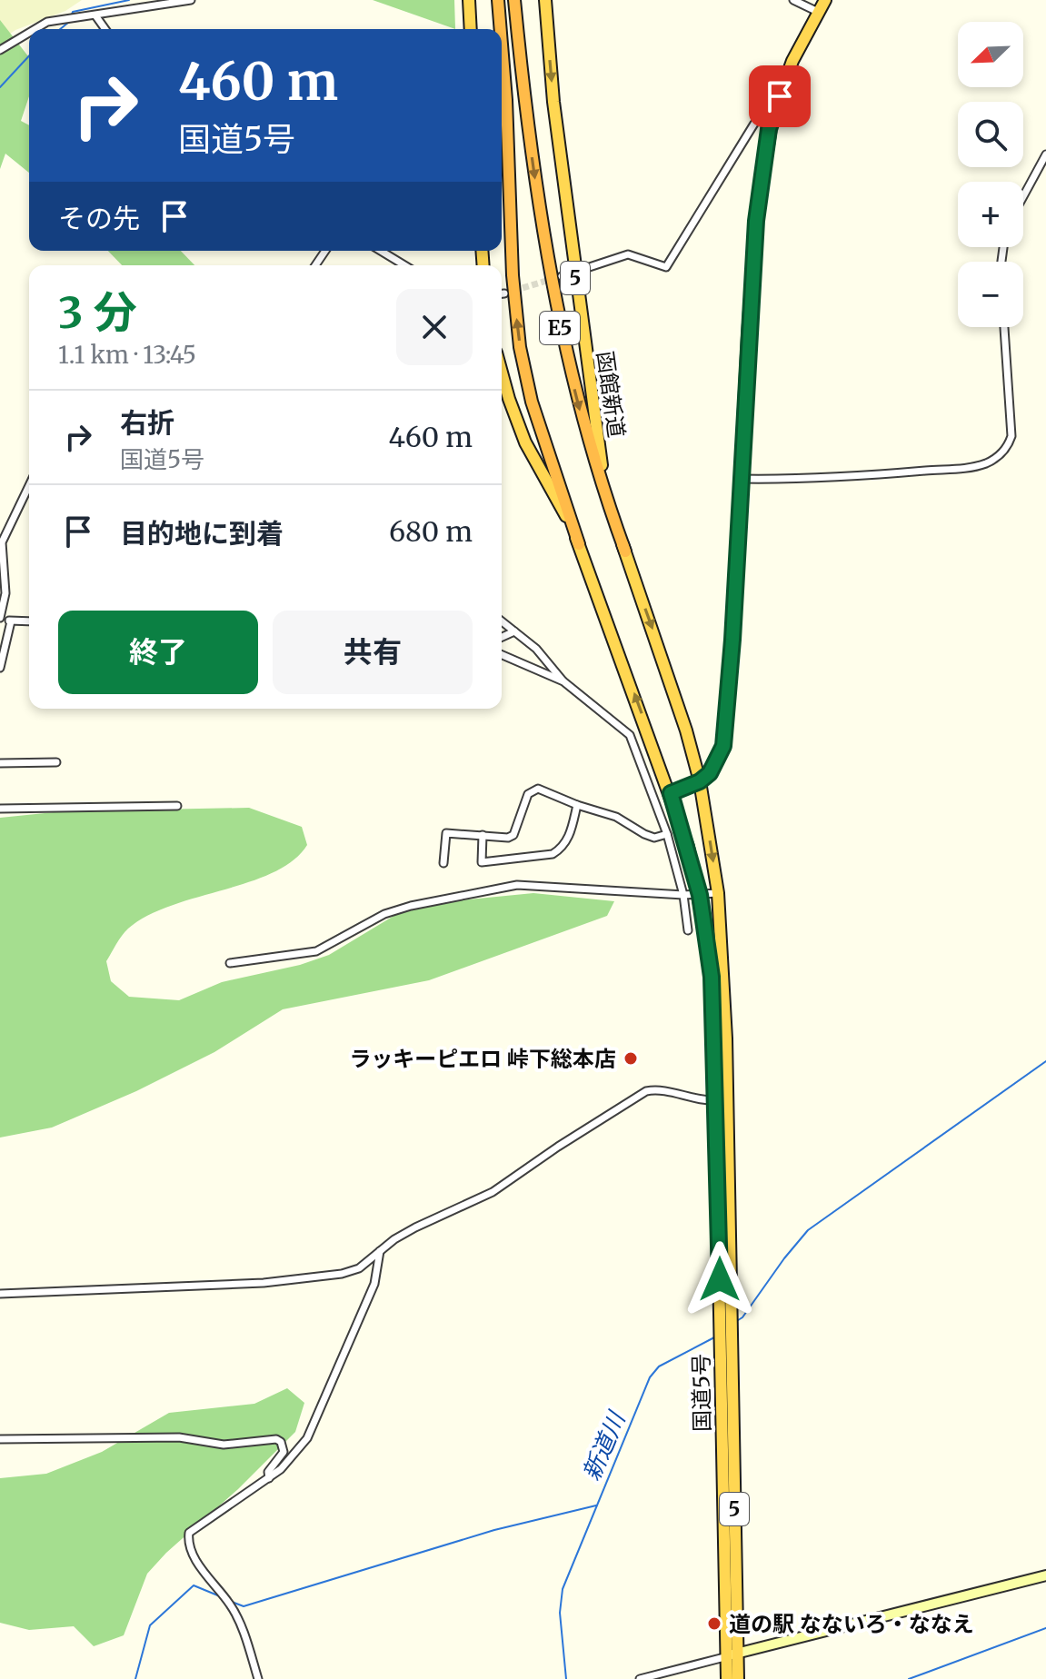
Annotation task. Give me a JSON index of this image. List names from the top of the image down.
{
  "streets": {
    "highway": [
      "5",
      "E5",
      "函館新道",
      "国道5号"
    ]
  },
  "crossings": [
    ["5", "E5"],
    ["5", "国道5号"],
    ["E5", "函館新道"],
    ["函館新道", "国道5号"]
  ],
  "water": ["新道川"],
  "places": ["ラッキーピエロ 峠下総本店", "道の駅 なないろ・ななえ"],
  "north": "bottom left",
  "page": {
    "map_buttons": ["+", "−"],
    "turn": ["460 m", "国道5号"],
    "then": "その先",
    "heading": ["3 分", "1.1 km · 13:45"],
    "list": [
      {
        "name": "右折",
        "note": "国道5号",
        "value": "460 m"
      },
      {
        "name": "目的地に到着",
        "value": "680 m"
      }
    ],
    "buttons": ["終了", "共有"]
  }
}
